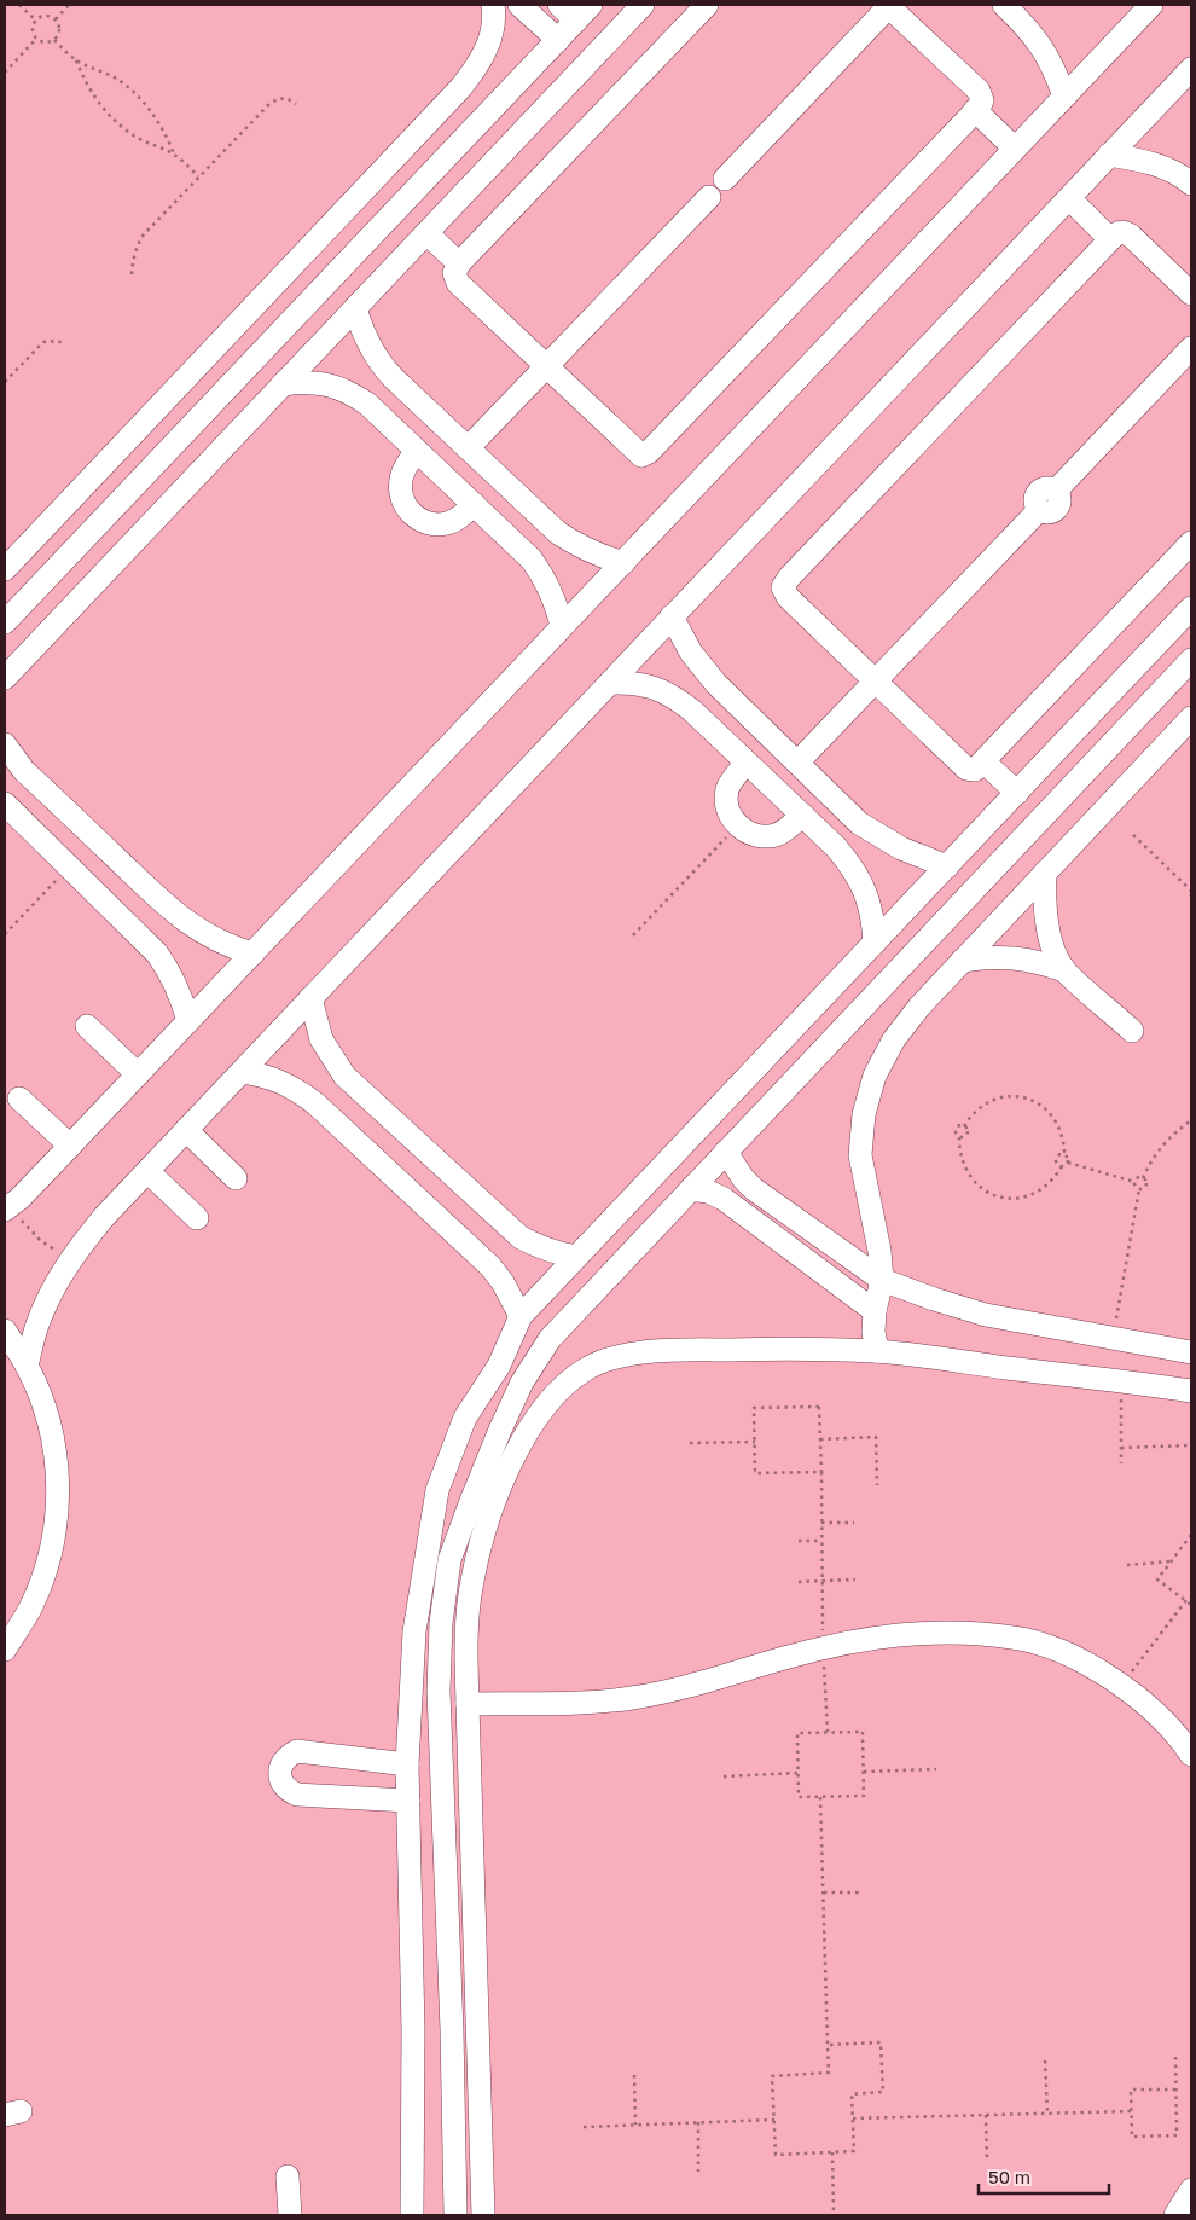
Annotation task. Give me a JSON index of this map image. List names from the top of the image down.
{
  "scale_bar": "50 m"
}
